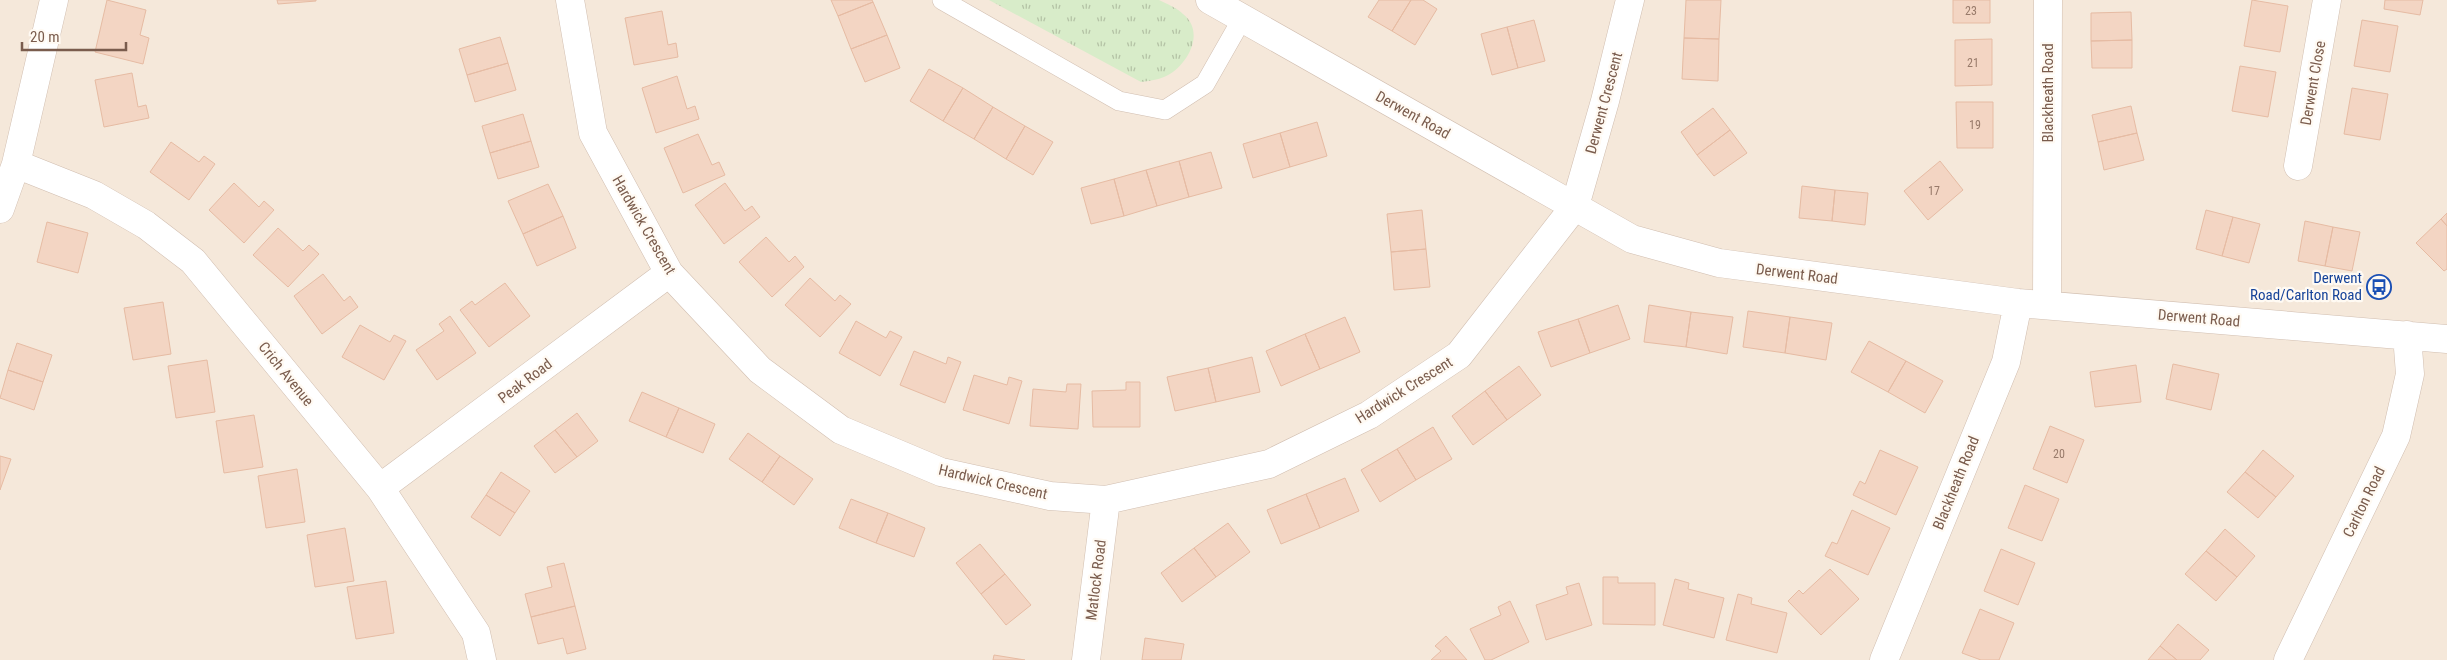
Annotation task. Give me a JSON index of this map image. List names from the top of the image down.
{
  "streets": {
    "street": [
      "Derwent Close",
      "Blackheath Road",
      "Derwent Crescent",
      "Derwent Road",
      "Hardwick Crescent",
      "Crich Avenue",
      "Peak Road",
      "Carlton Road",
      "Matlock Road"
    ]
  },
  "crossings": [
    ["Blackheath Road", "Derwent Road"],
    ["Derwent Crescent", "Derwent Road"],
    ["Derwent Crescent", "Hardwick Crescent"],
    ["Derwent Road", "Hardwick Crescent"],
    ["Derwent Road", "Carlton Road"],
    ["Hardwick Crescent", "Peak Road"],
    ["Hardwick Crescent", "Matlock Road"],
    ["Crich Avenue", "Peak Road"]
  ],
  "places": {
    "bus stop": ["Derwent Road/Carlton Road"]
  },
  "house_numbers": [
    "23",
    "21",
    "19",
    "17",
    "20"
  ],
  "scale_bar": "20 m"
}
